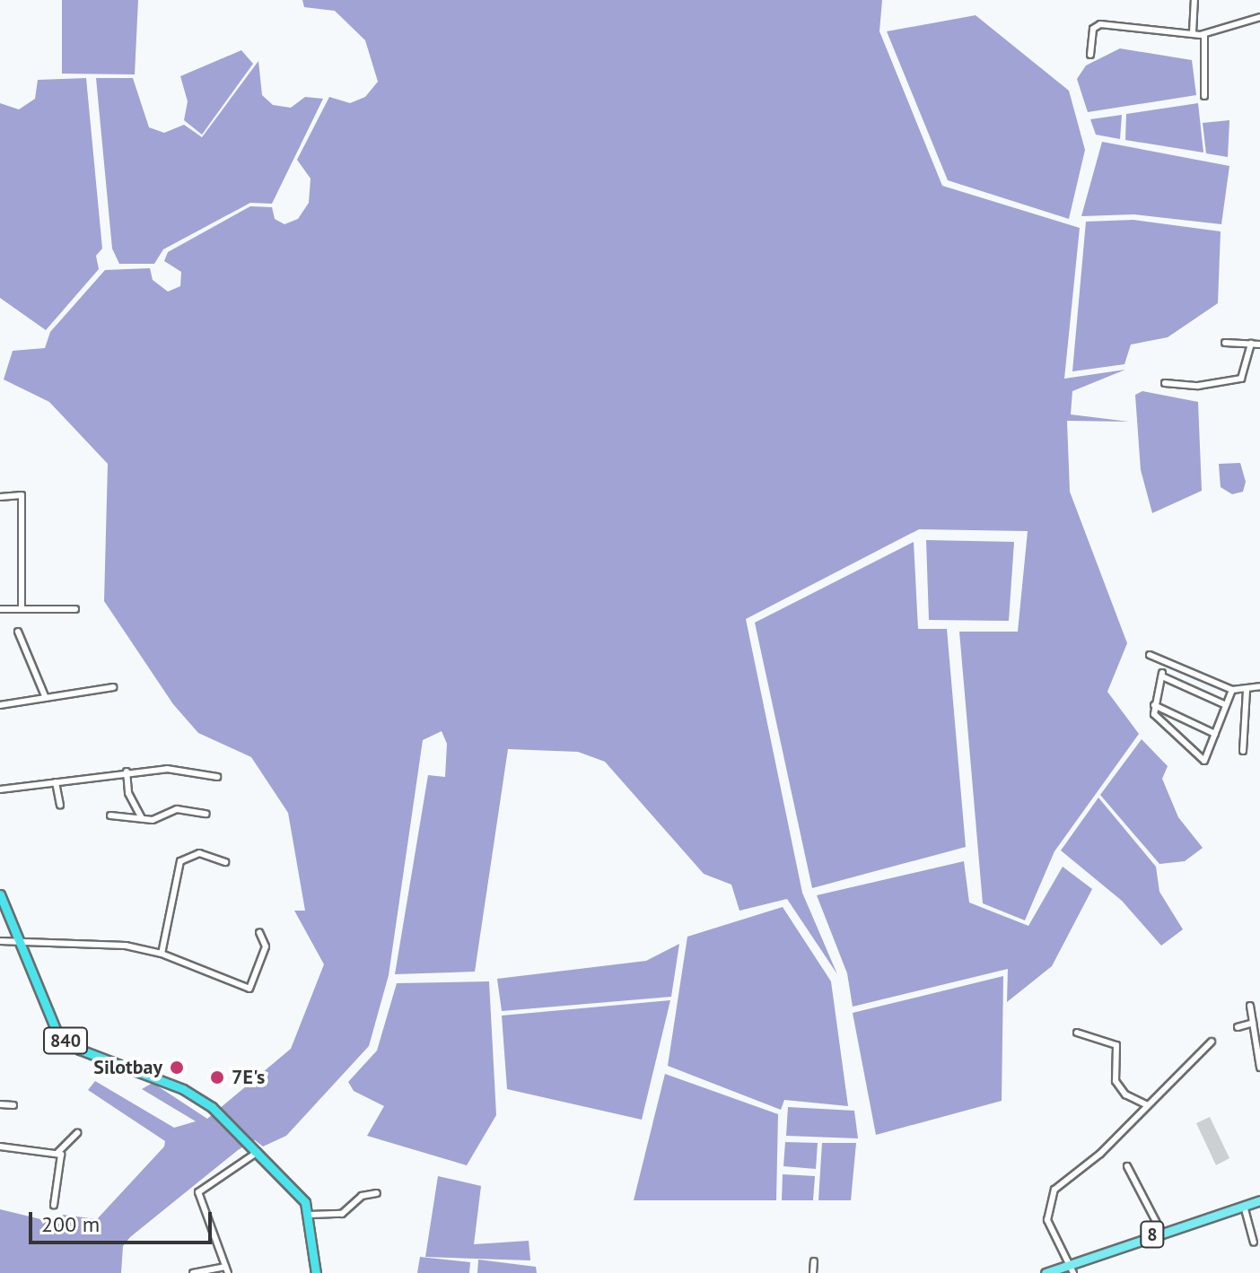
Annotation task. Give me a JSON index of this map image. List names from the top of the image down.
{
  "streets": {
    "highway": ["840"],
    "main road": ["8"]
  },
  "places": ["Silotbay", "7E's"],
  "scale_bar": "200 m"
}
